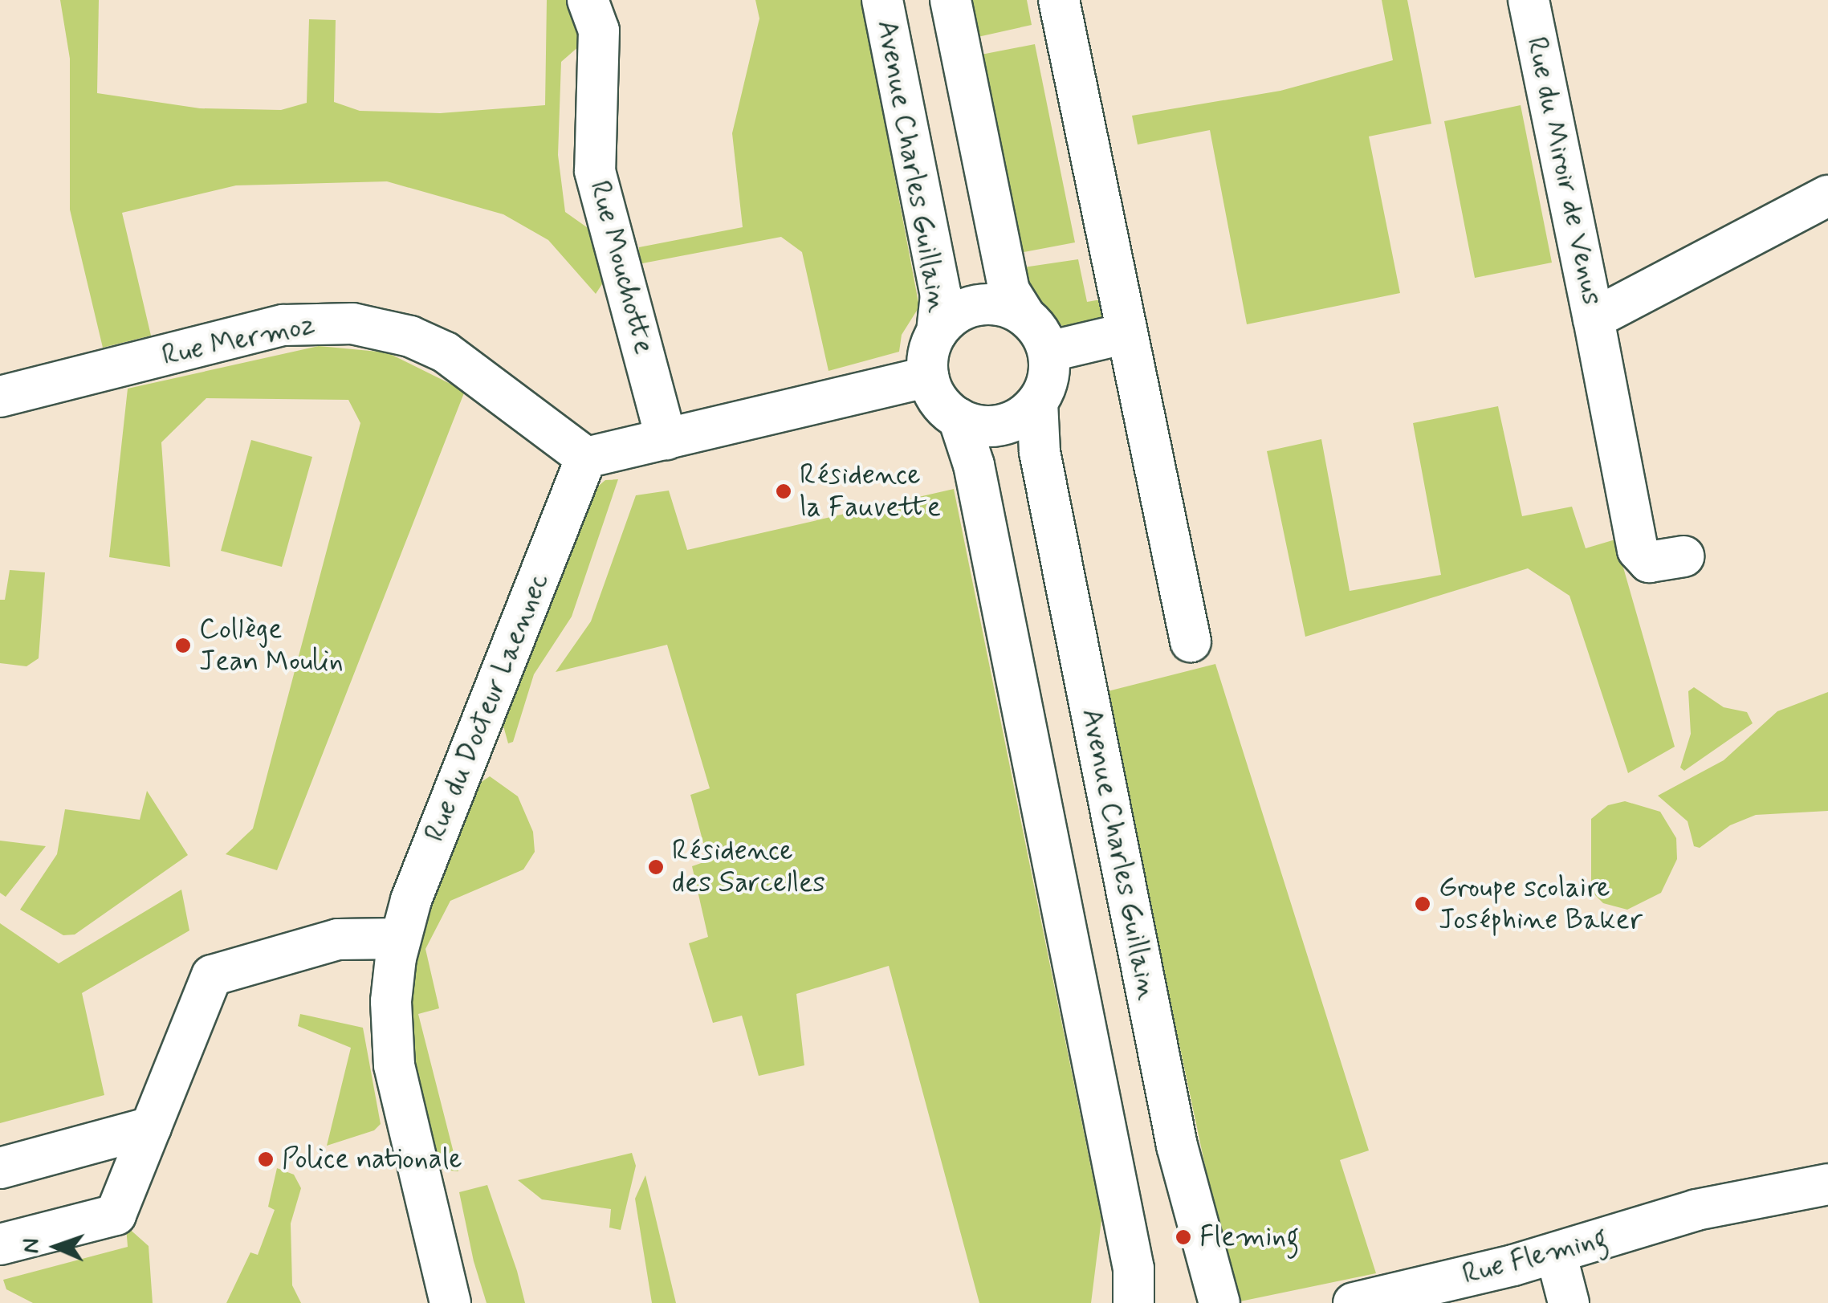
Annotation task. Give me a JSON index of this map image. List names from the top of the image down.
{
  "streets": {
    "street": [
      "Avenue Charles Guillain",
      "Rue du Miroir de Venus",
      "Rue Mouchotte",
      "Rue Mermoz",
      "Rue du Docteur Laennec",
      "Rue Fleming"
    ]
  },
  "crossings": [
    ["Rue Mermoz", "Rue du Docteur Laennec"]
  ],
  "places": [
    "Résidence la Fauvette",
    "Collège Jean Moulin",
    "Résidence des Sarcelles",
    "Groupe scolaire Joséphine Baker",
    "Police nationale",
    "Fleming"
  ],
  "north": "left"
}
